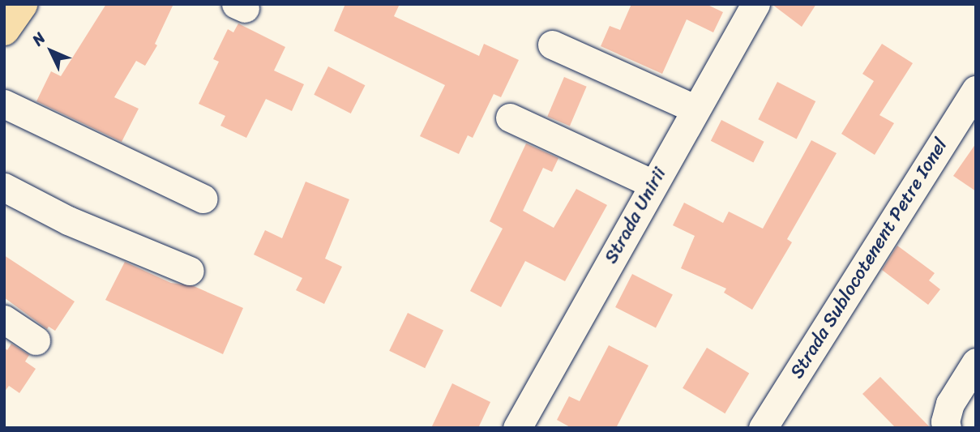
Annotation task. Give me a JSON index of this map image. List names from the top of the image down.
{
  "streets": {
    "street": ["Strada Unirii", "Strada Sublocotenent Petre Ionel"]
  },
  "north": "top left"
}
